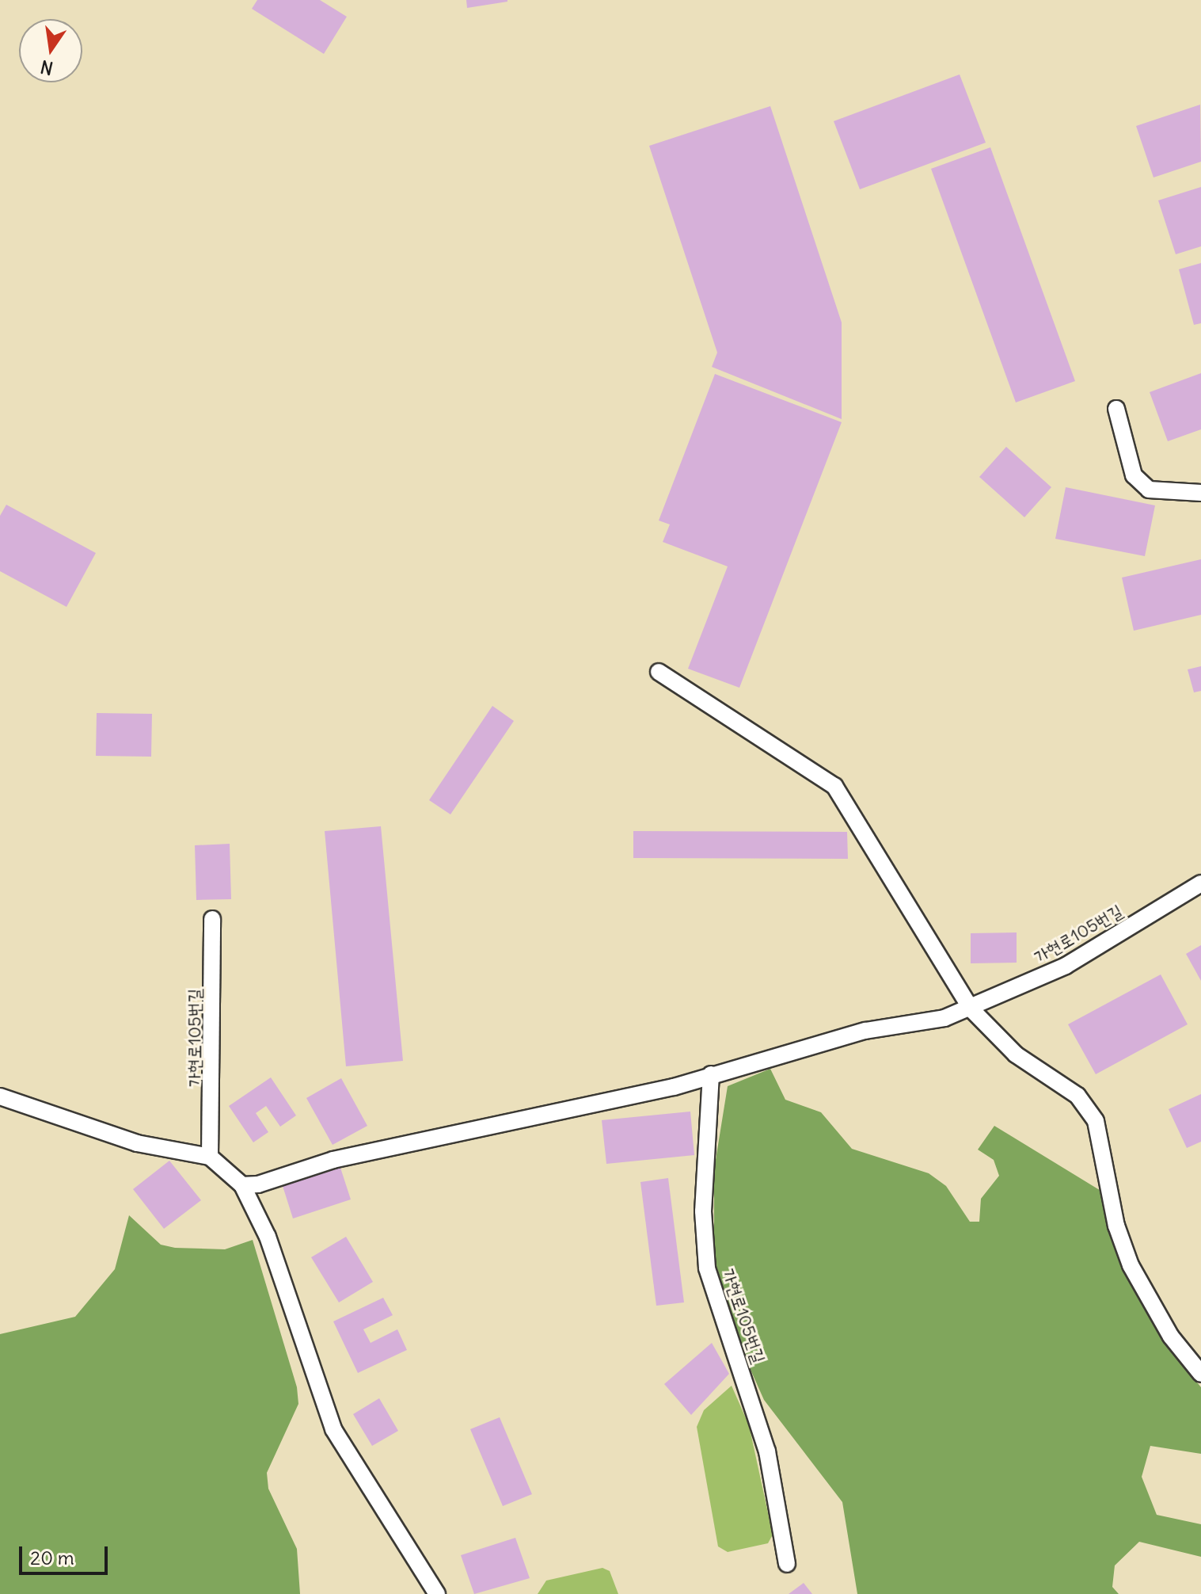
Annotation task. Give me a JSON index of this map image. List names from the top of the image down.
{
  "streets": {
    "lane": ["가현로105번길"]
  },
  "scale_bar": "20 m",
  "north": "bottom"
}
